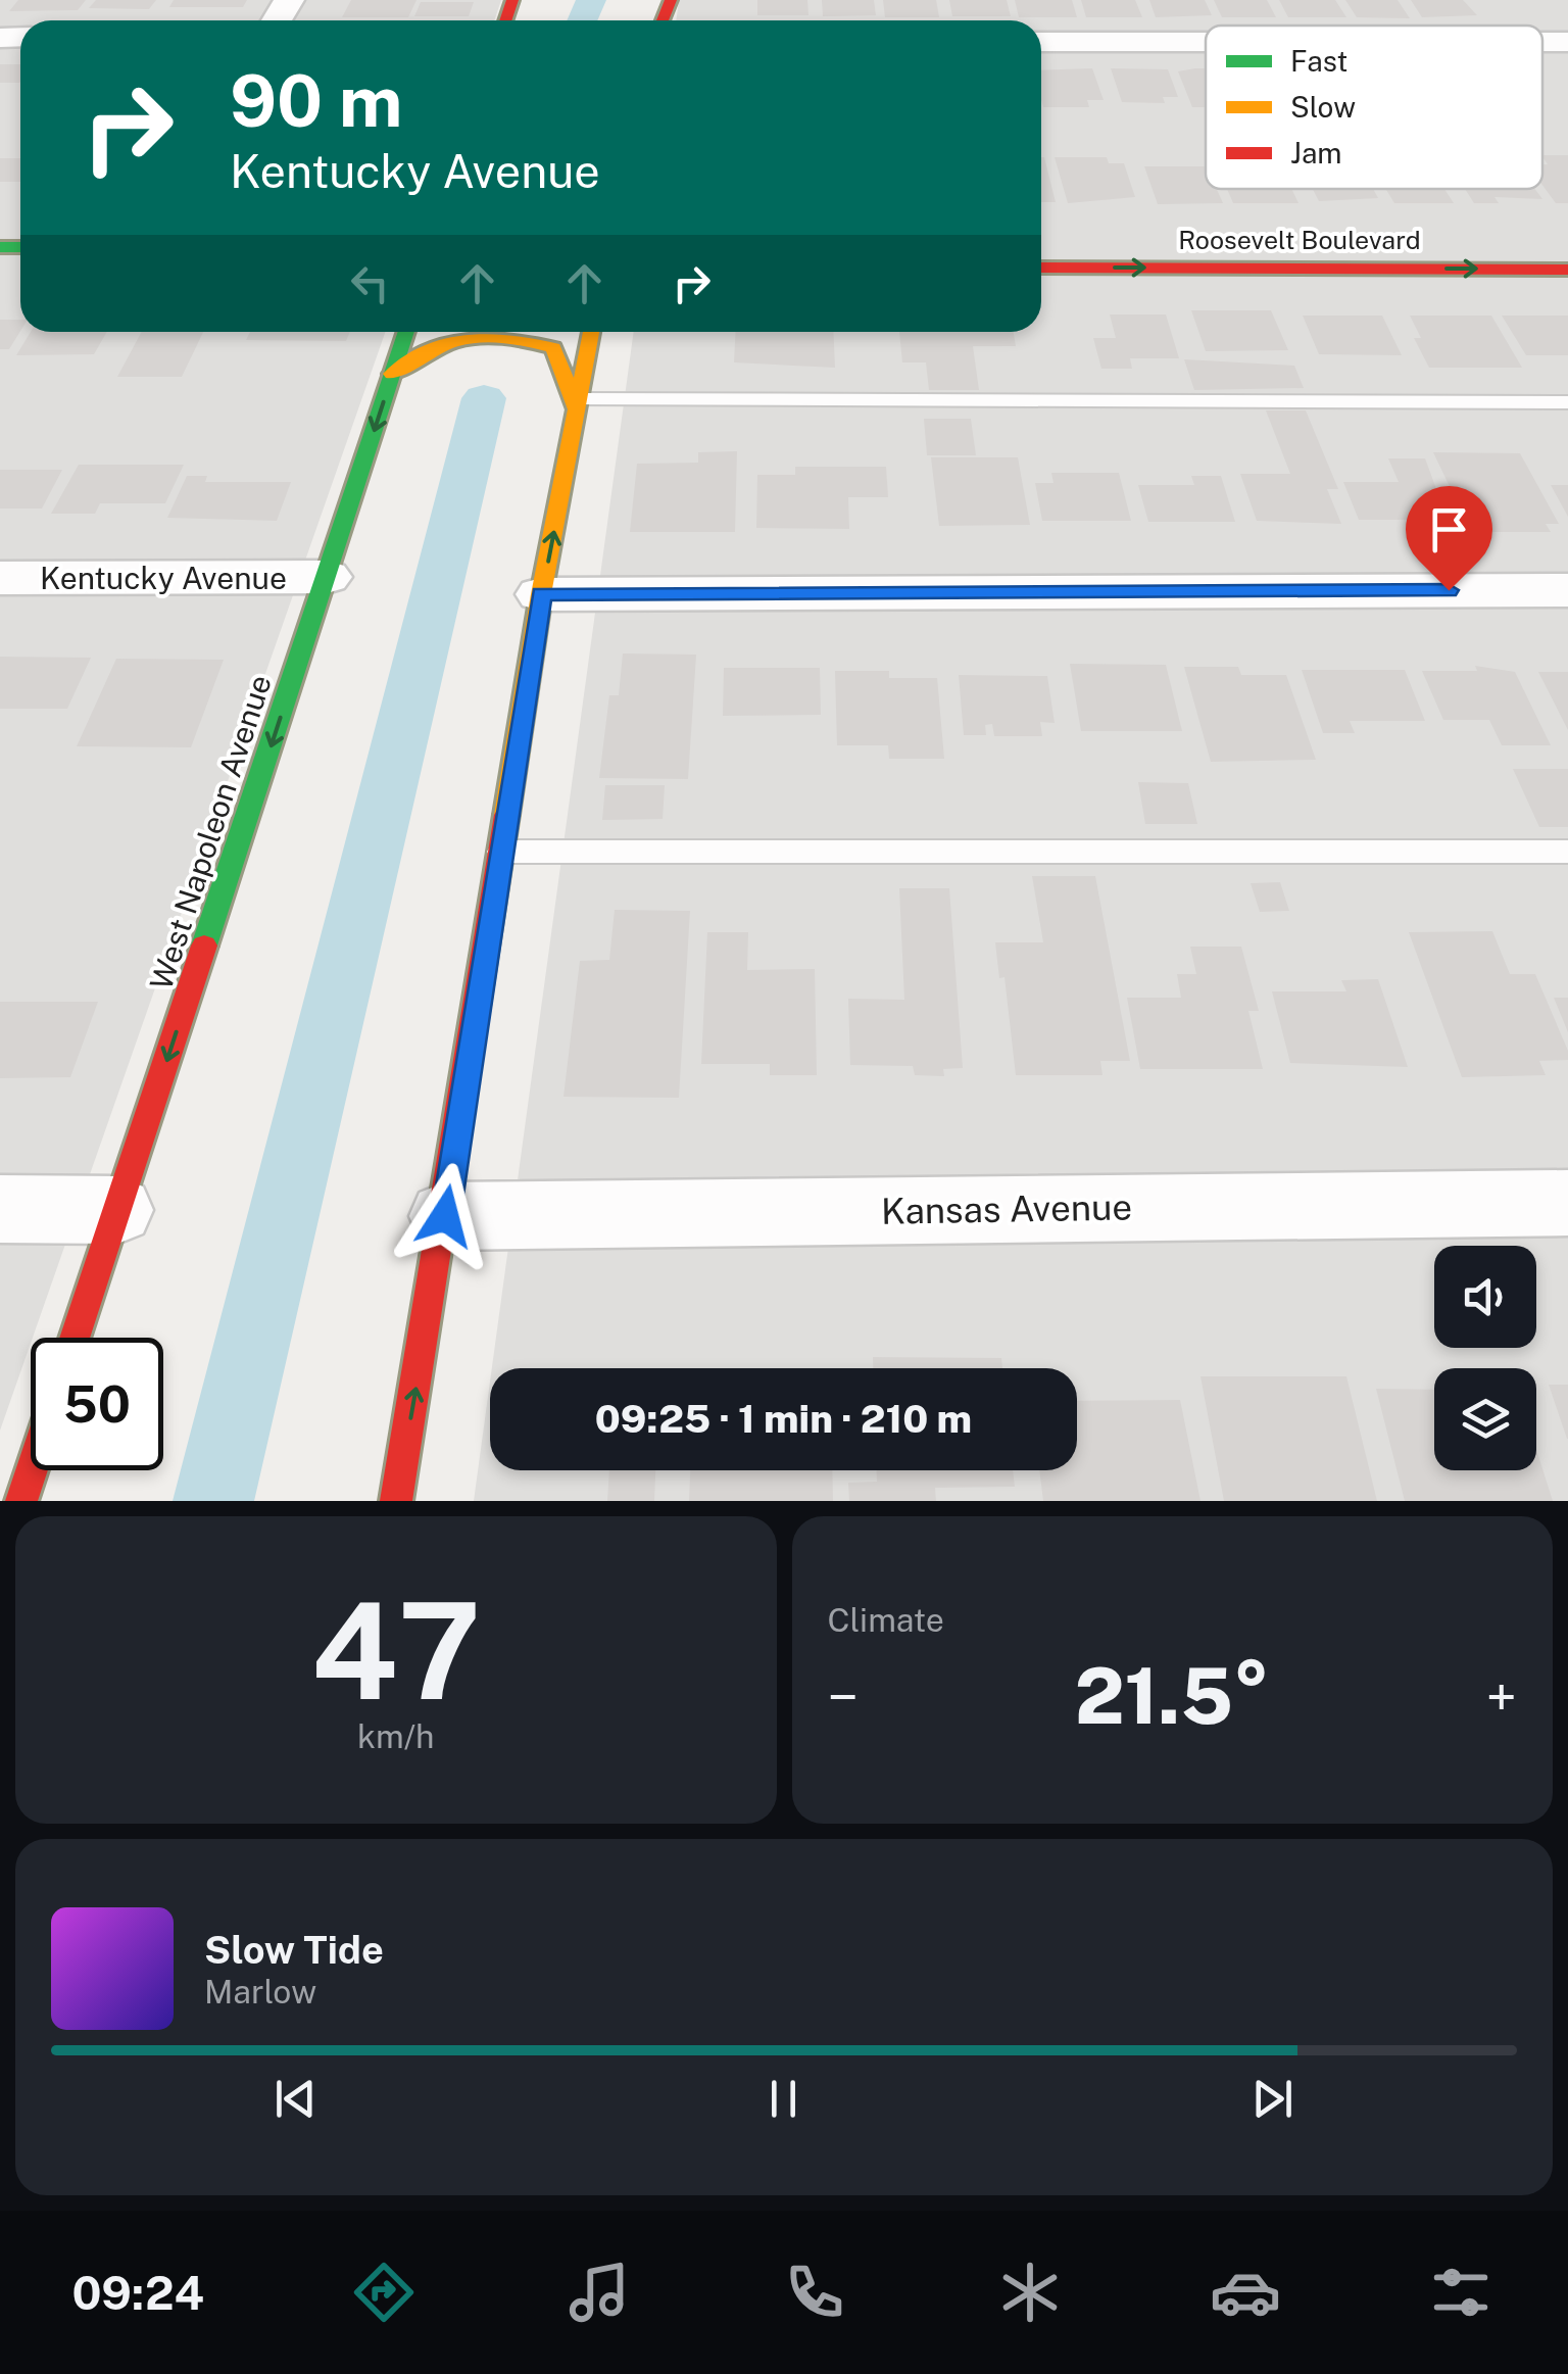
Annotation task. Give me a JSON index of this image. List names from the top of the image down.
{
  "streets": {
    "main road": ["Roosevelt Boulevard", "West Napoleon Avenue"],
    "street": ["Kentucky Avenue", "Kansas Avenue"]
  },
  "crossings": [
    ["Kentucky Avenue", "West Napoleon Avenue"]
  ],
  "one_way": ["Roosevelt Boulevard", "West Napoleon Avenue"],
  "legend": ["Fast", "Slow", "Jam"],
  "page": {
    "turn": ["90 m", "Kentucky Avenue"],
    "limit": "50",
    "trip": "09:25 · 1 min · 210 m",
    "tile": [
      ["47", "km/h"],
      "Climate"
    ],
    "heat": ["−", "21.5°", "+"],
    "song": ["Slow Tide", "Marlow"],
    "tabs": "09:24"
  }
}
